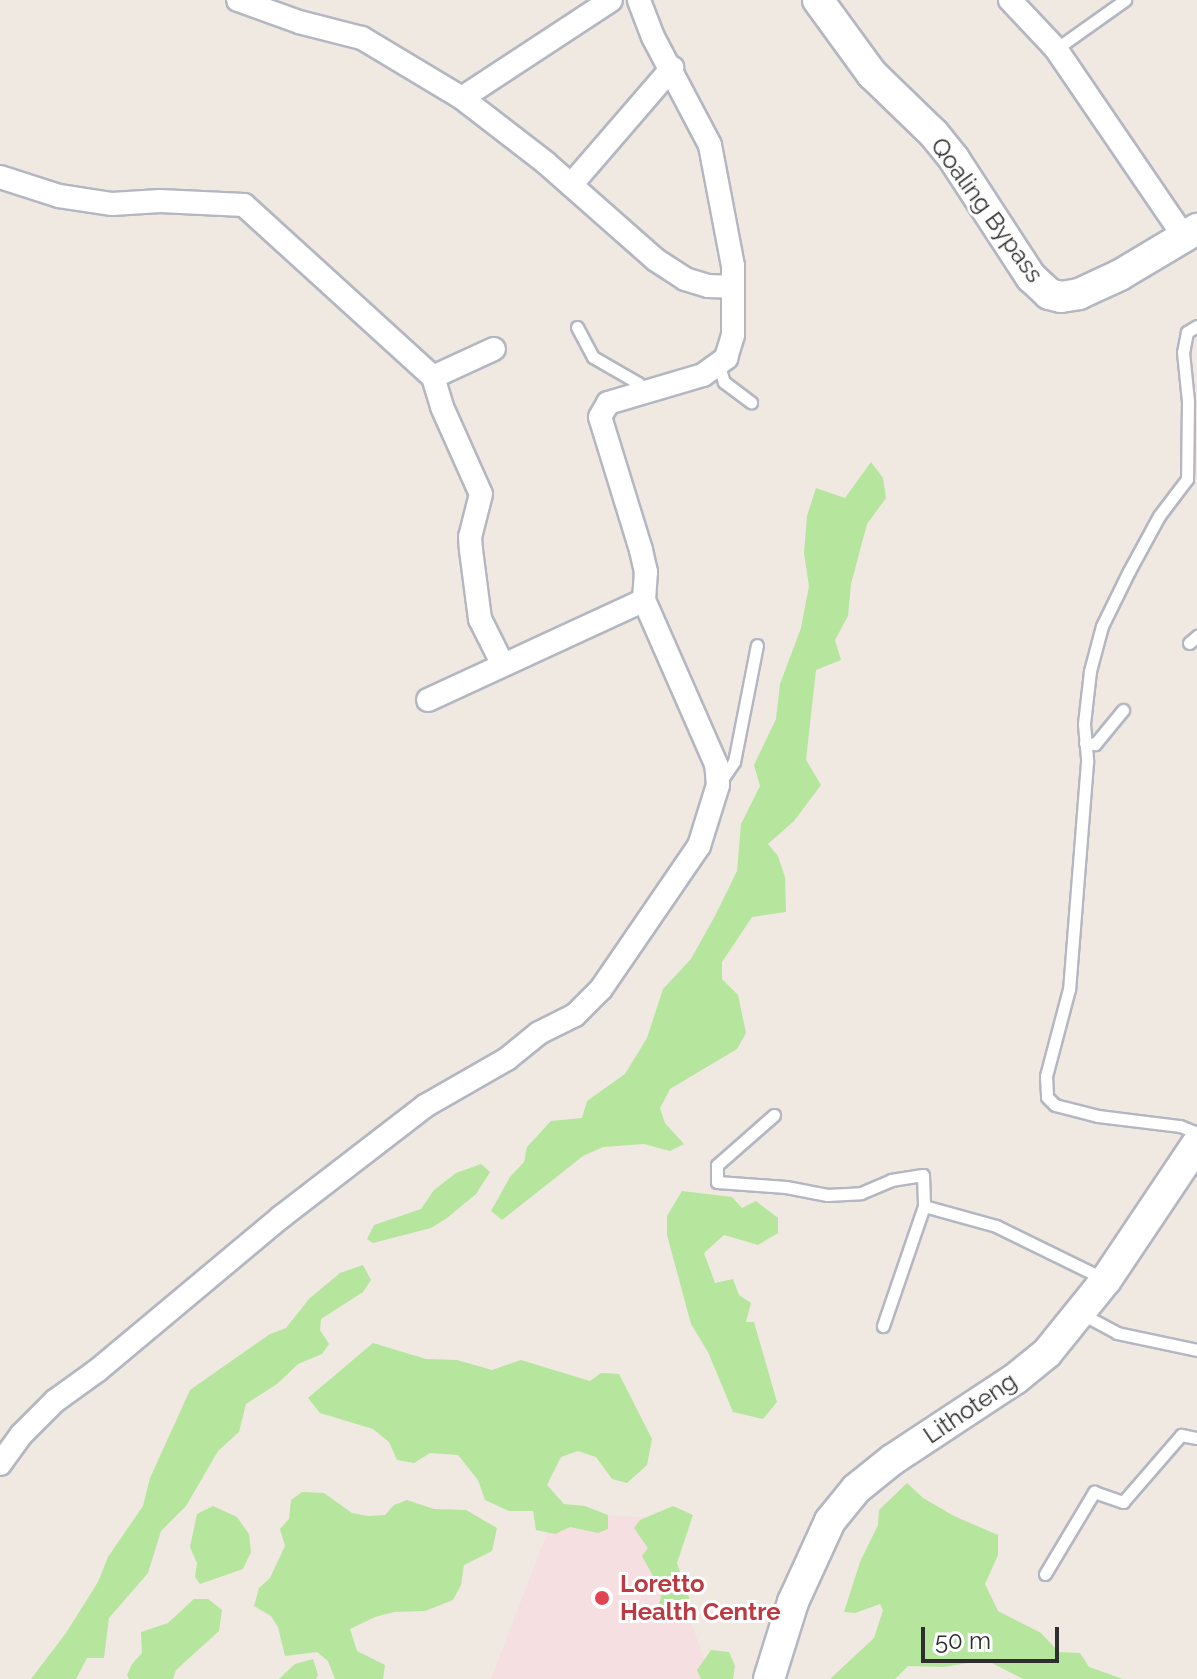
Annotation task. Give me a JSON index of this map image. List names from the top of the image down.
{
  "streets": {
    "main road": ["Qoaling Bypass", "Lithoteng"]
  },
  "places": ["Loretto Health Centre"],
  "scale_bar": "50 m"
}
